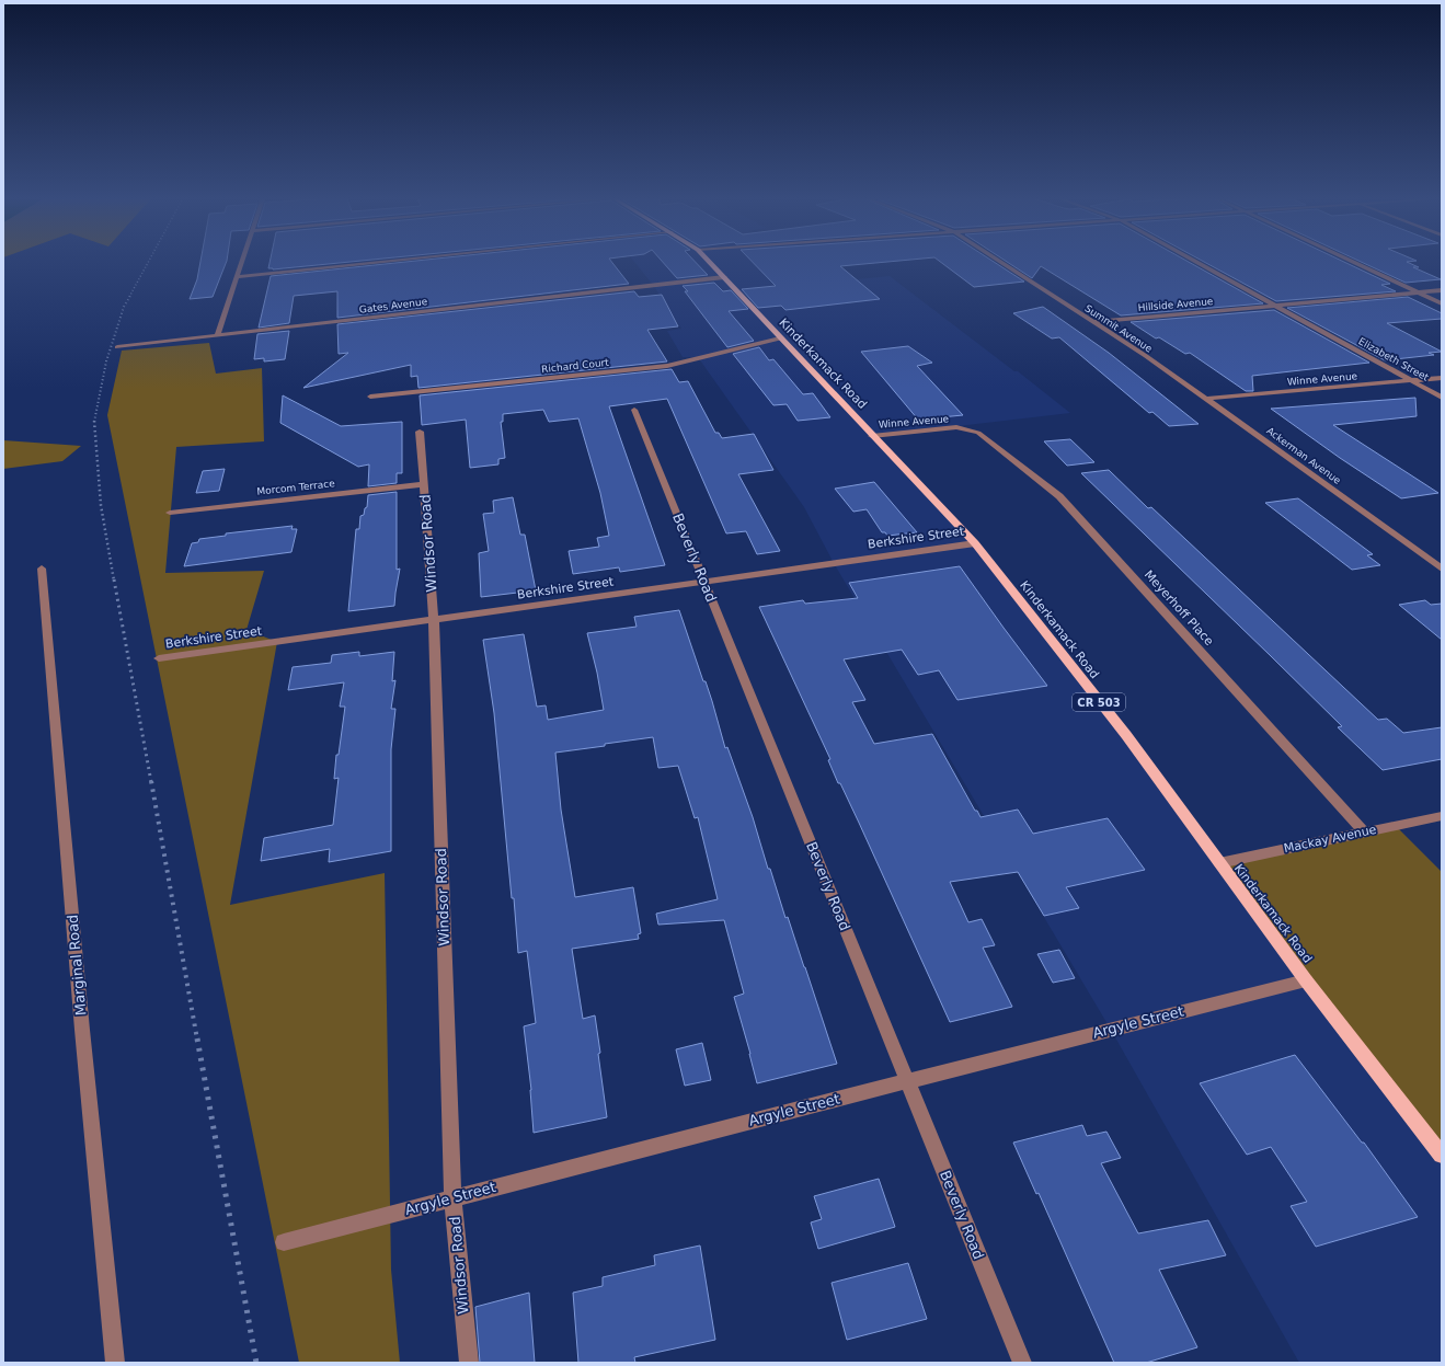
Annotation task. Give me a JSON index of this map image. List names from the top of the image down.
{
  "streets": {
    "main road": ["Kinderkamack Road", "CR 503"],
    "street": [
      "Hillside Avenue",
      "Gates Avenue",
      "Summit Avenue",
      "Elizabeth Street",
      "Richard Court",
      "Winne Avenue",
      "Ackerman Avenue",
      "Morcom Terrace",
      "Berkshire Street",
      "Windsor Road",
      "Beverly Road",
      "Meyerhoff Place",
      "Mackay Avenue",
      "Marginal Road",
      "Argyle Street"
    ]
  },
  "crossings": [
    ["Hillside Avenue", "Summit Avenue"],
    ["Hillside Avenue", "Elizabeth Street"],
    ["Gates Avenue", "Kinderkamack Road"],
    ["Summit Avenue", "Ackerman Avenue"],
    ["Elizabeth Street", "Winne Avenue"],
    ["Kinderkamack Road", "Richard Court"],
    ["Kinderkamack Road", "Winne Avenue"],
    ["Kinderkamack Road", "Berkshire Street"],
    ["Kinderkamack Road", "Mackay Avenue"],
    ["Kinderkamack Road", "Argyle Street"],
    ["Winne Avenue", "Ackerman Avenue"],
    ["Winne Avenue", "Meyerhoff Place"],
    ["Morcom Terrace", "Windsor Road"],
    ["Berkshire Street", "Windsor Road"],
    ["Berkshire Street", "Beverly Road"],
    ["Windsor Road", "Argyle Street"],
    ["Beverly Road", "Argyle Street"],
    ["Meyerhoff Place", "Mackay Avenue"]
  ]
}
